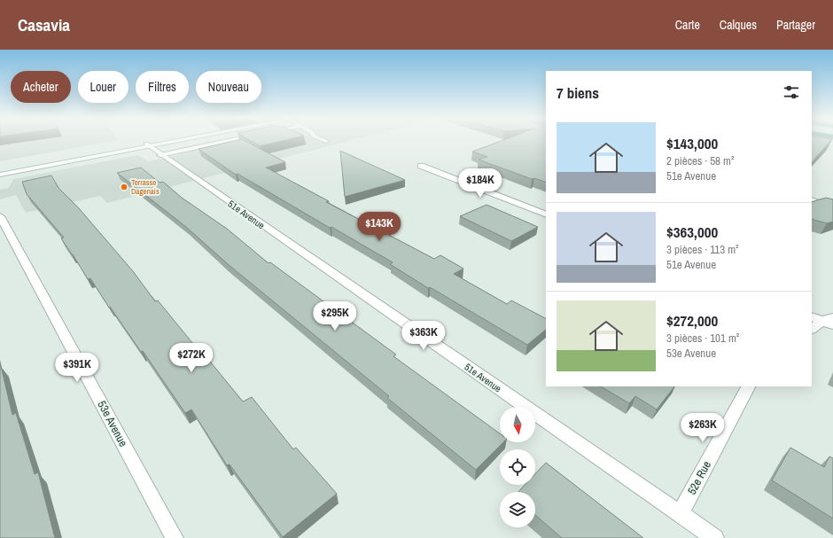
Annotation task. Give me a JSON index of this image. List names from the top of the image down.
{
  "streets": {
    "street": ["51e Avenue", "53e Avenue", "52e Rue"]
  },
  "crossings": [
    ["51e Avenue", "52e Rue"]
  ],
  "places": ["Terrasse Dagenais"],
  "north": "bottom",
  "page": {
    "header": "Casavia",
    "nav": ["Carte", "Calques", "Partager"],
    "chip": [
      "Acheter",
      "Louer",
      "Filtres",
      "Nouveau"
    ],
    "heading": "7 biens",
    "list": [
      {
        "name": "$143,000",
        "note": "2 pièces · 58 m² · 51e Avenue"
      },
      {
        "name": "$363,000",
        "note": "3 pièces · 113 m² · 51e Avenue"
      },
      {
        "name": "$272,000",
        "note": "3 pièces · 101 m² · 53e Avenue"
      }
    ],
    "price": [
      "$184K",
      "$143K",
      "$295K",
      "$363K",
      "$272K",
      "$391K",
      "$263K"
    ]
  }
}
